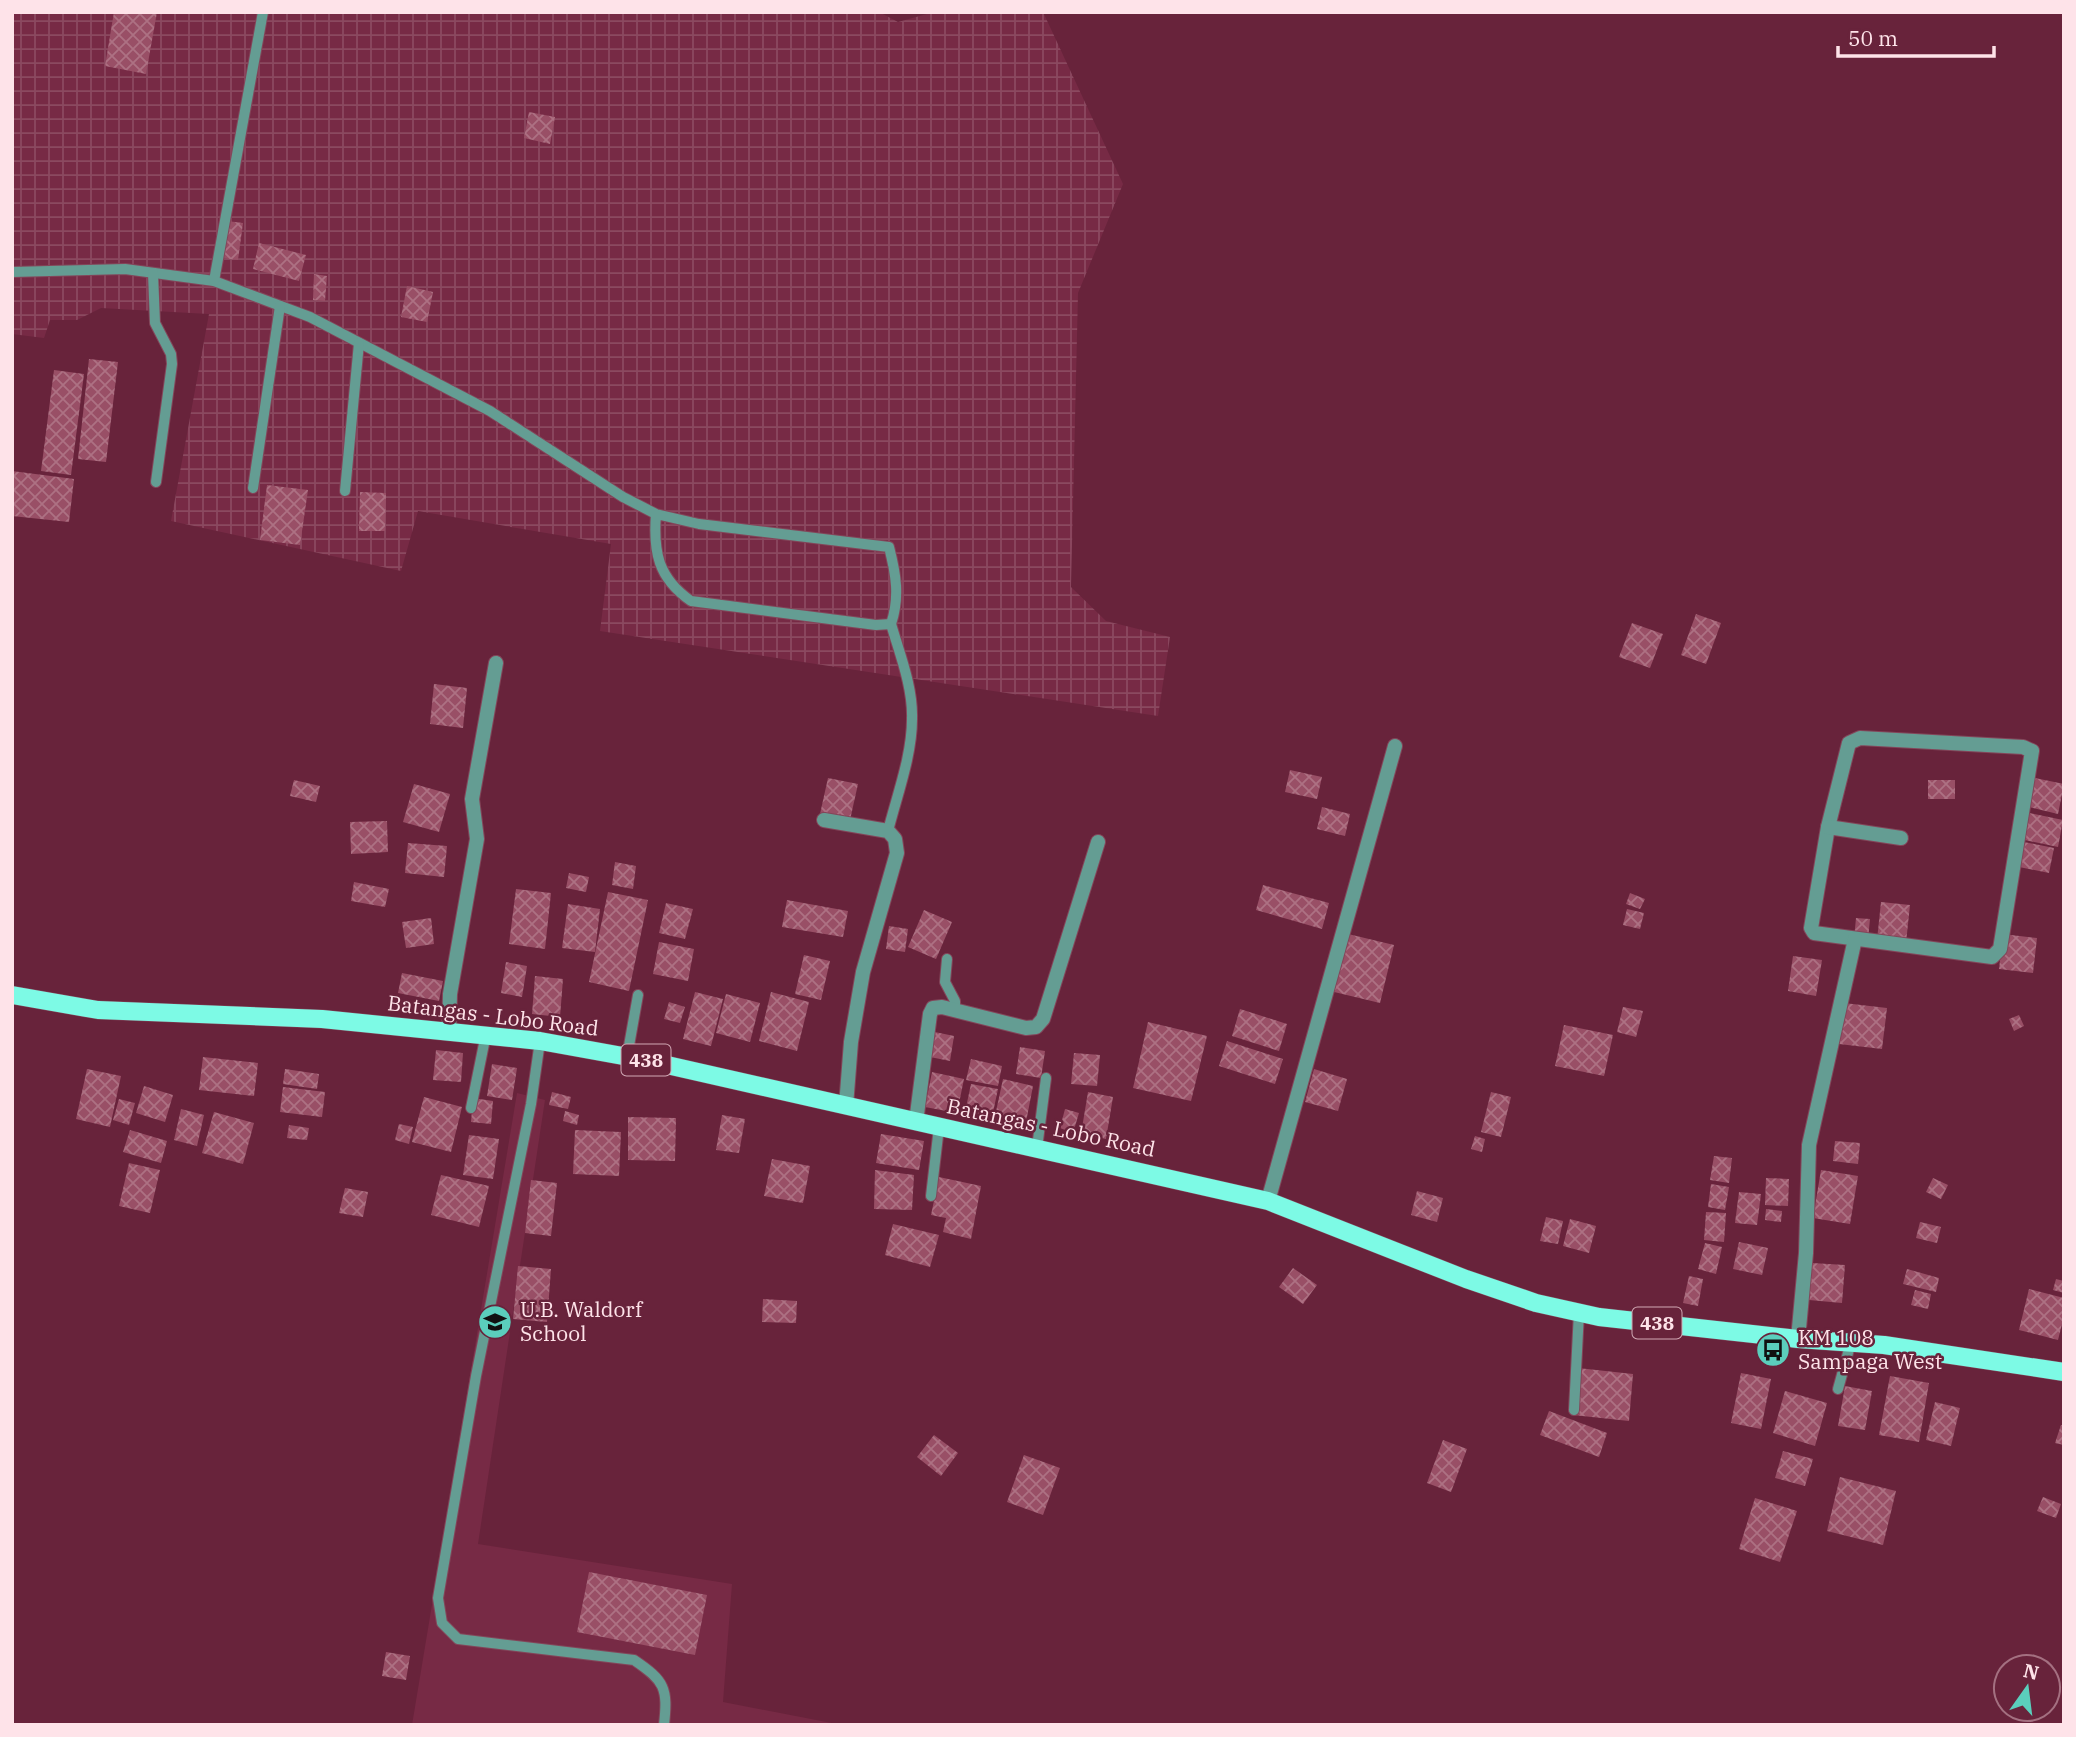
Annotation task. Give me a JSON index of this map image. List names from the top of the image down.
{
  "streets": {
    "main road": ["Batangas - Lobo Road", "438"]
  },
  "places": {
    "school or university": ["U.B. Waldorf School"],
    "bus stop": ["KM 108 Sampaga West"]
  },
  "scale_bar": "50 m",
  "north": "top"
}
